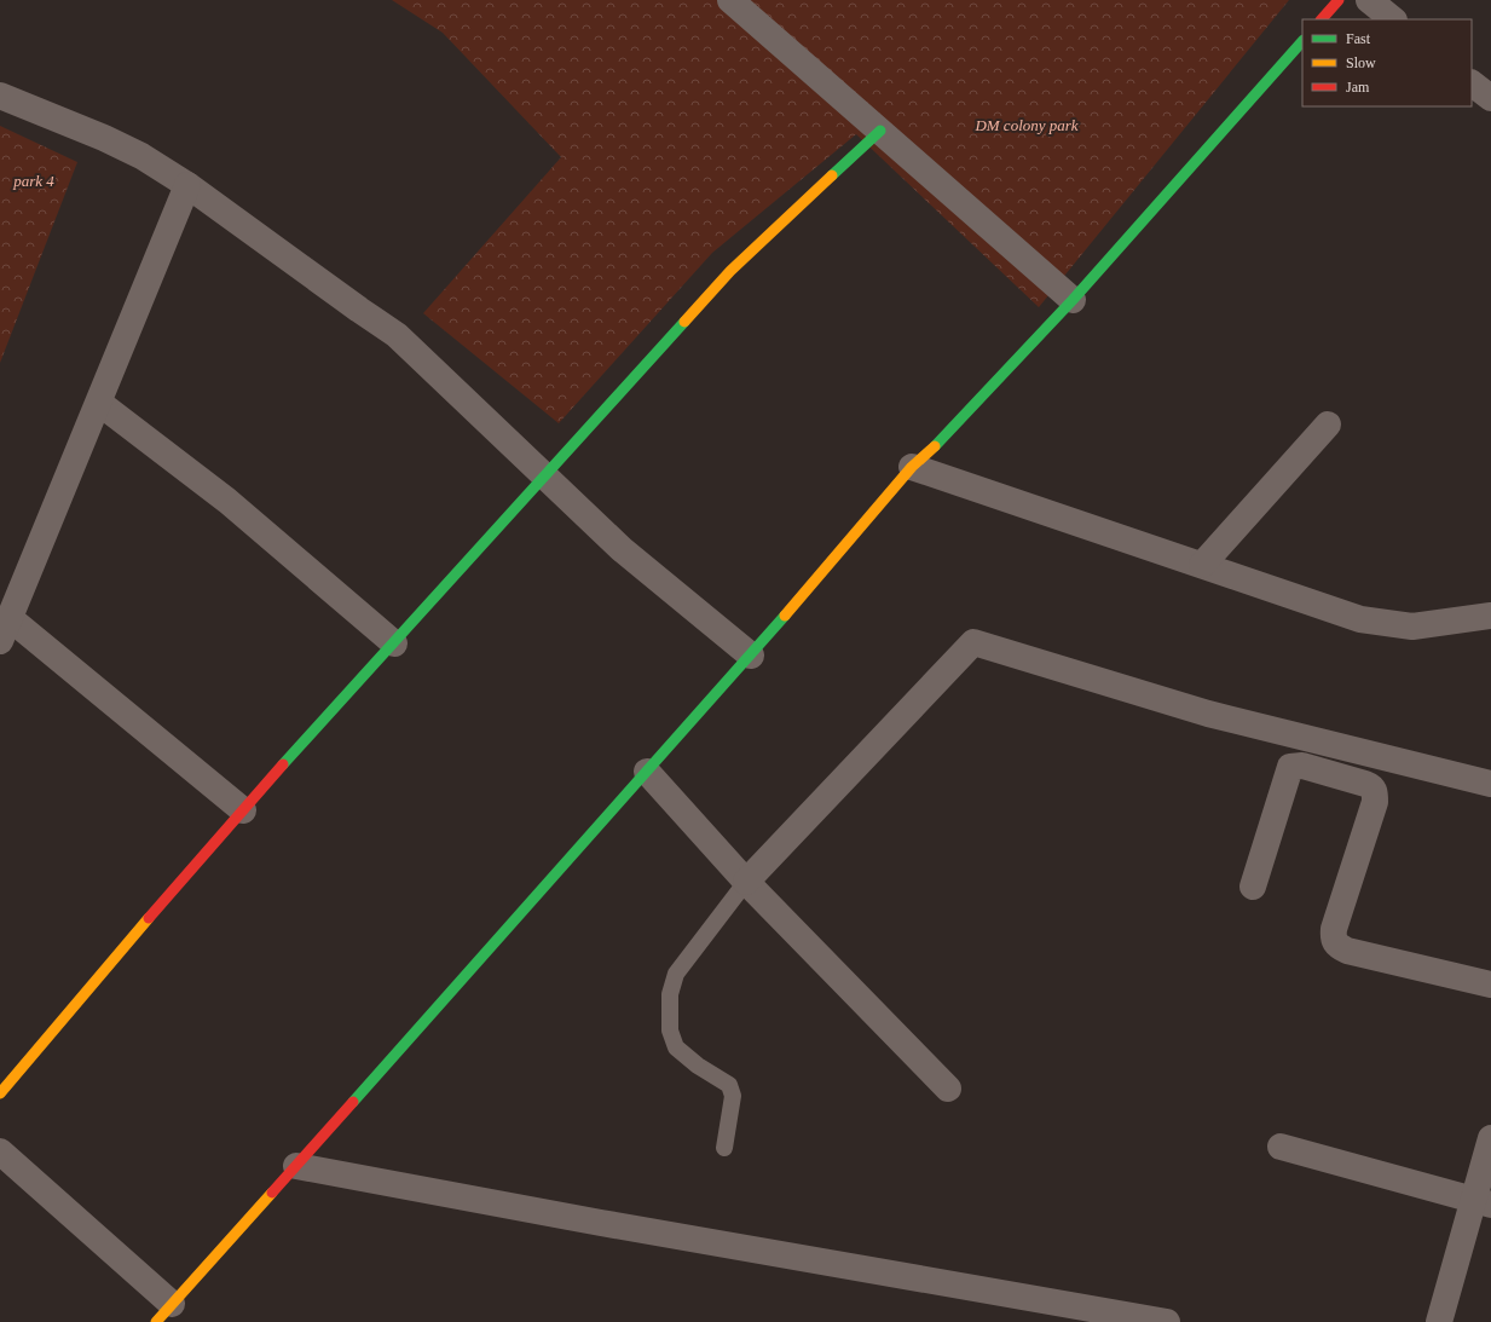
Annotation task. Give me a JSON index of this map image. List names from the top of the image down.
{
  "parks": ["DM colony park", "park 4"],
  "legend": ["Fast", "Slow", "Jam"]
}
